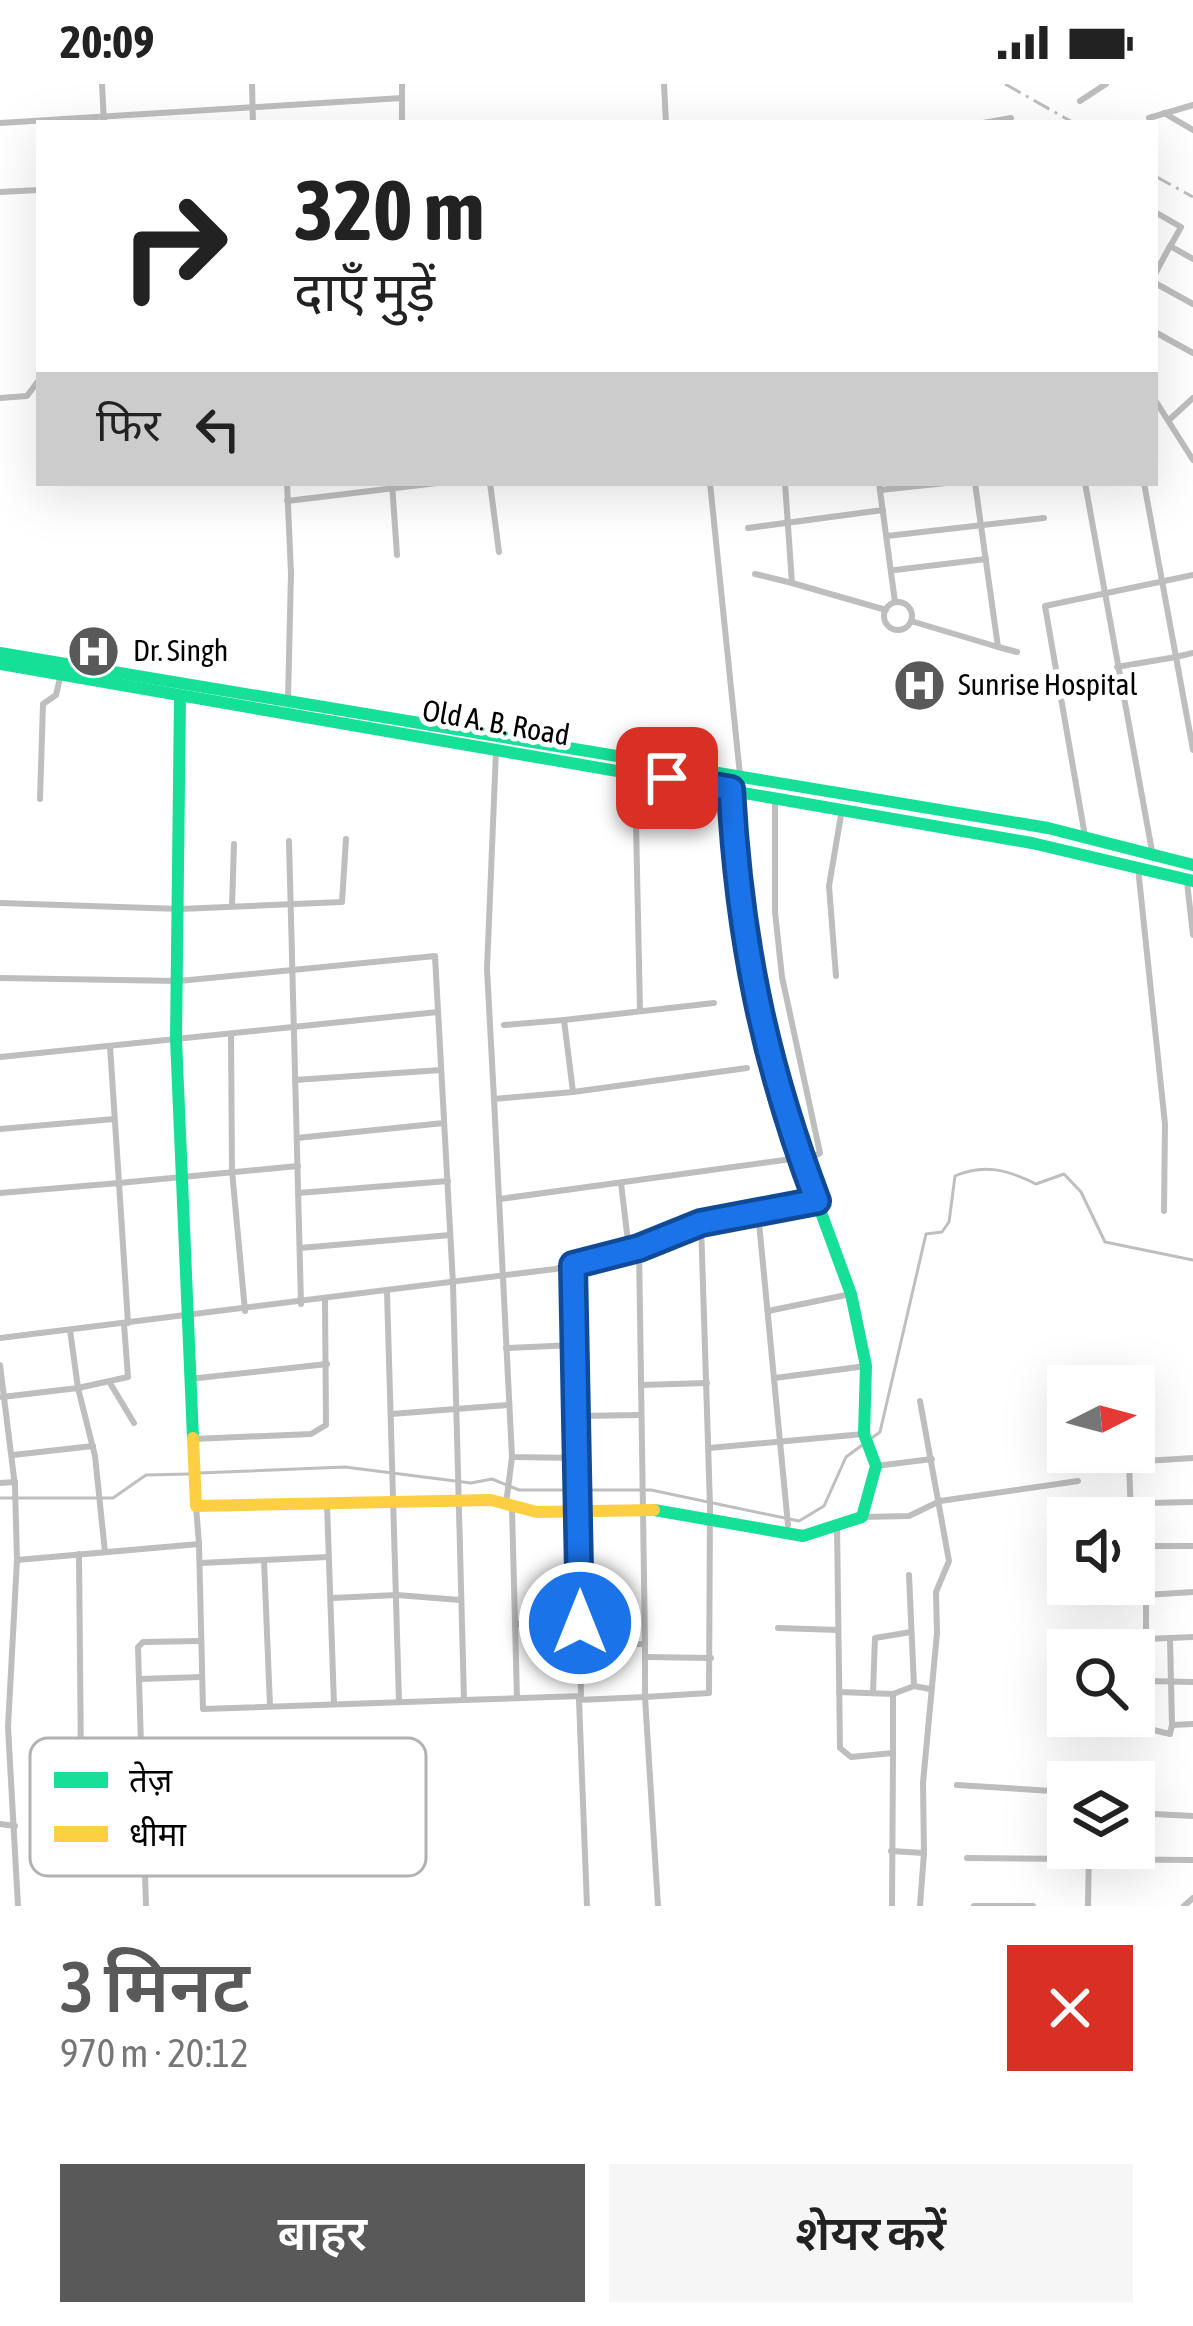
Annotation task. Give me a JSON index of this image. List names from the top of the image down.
{
  "streets": {
    "main road": ["Old A. B. Road"]
  },
  "places": {
    "hospital": ["Dr. Singh", "Sunrise Hospital"]
  },
  "legend": ["तेज़", "धीमा"],
  "north": "right",
  "page": {
    "status": "20:09",
    "turn": ["320 m", "दाएँ मुड़ें"],
    "then": "फिर",
    "heading": ["3 मिनट", "970 m · 20:12"],
    "buttons": ["बाहर", "शेयर करें"]
  }
}
